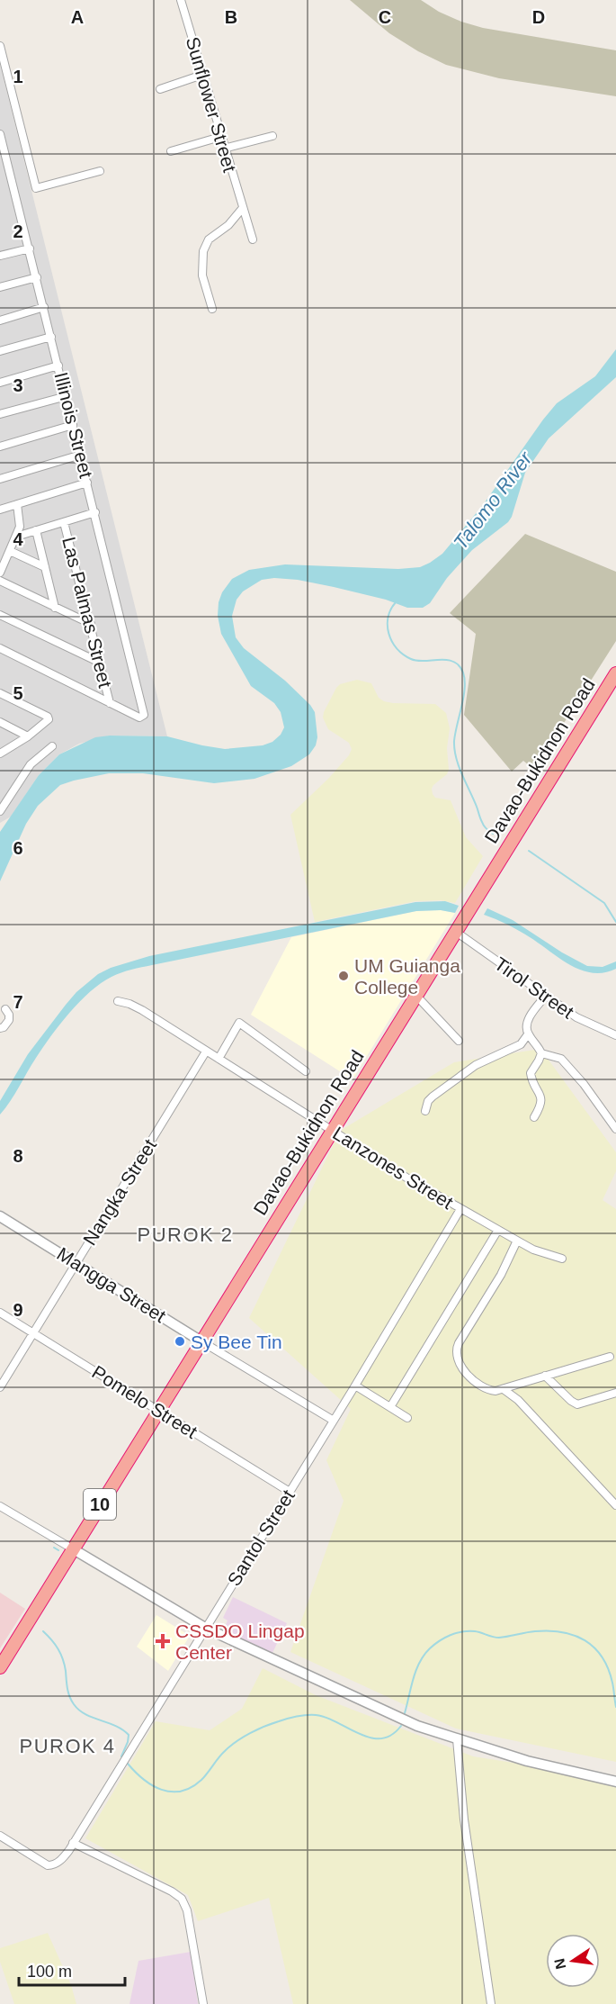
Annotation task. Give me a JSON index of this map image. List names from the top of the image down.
{
  "streets": {
    "highway": ["Davao-Bukidnon Road", "10"],
    "street": [
      "Sunflower Street",
      "Illinois Street",
      "Las Palmas Street",
      "Tirol Street",
      "Lanzones Street",
      "Nangka Street",
      "Mangga Street",
      "Pomelo Street",
      "Santol Street"
    ]
  },
  "crossings": [
    ["Illinois Street", "Las Palmas Street"],
    ["Davao-Bukidnon Road", "Tirol Street"],
    ["Davao-Bukidnon Road", "Lanzones Street"],
    ["Davao-Bukidnon Road", "Mangga Street"],
    ["Davao-Bukidnon Road", "Pomelo Street"],
    ["Lanzones Street", "Nangka Street"],
    ["Lanzones Street", "Santol Street"],
    ["Nangka Street", "Mangga Street"],
    ["Nangka Street", "Pomelo Street"],
    ["Mangga Street", "Santol Street"],
    ["Pomelo Street", "Santol Street"]
  ],
  "districts": ["PUROK 2", "PUROK 4"],
  "water": ["Talomo River"],
  "places": {
    "other": ["UM Guianga College", "Sy Bee Tin"],
    "health": ["CSSDO Lingap Center"]
  },
  "scale_bar": "100 m",
  "north": "left",
  "grid": {
    "columns": [
      "A",
      "B",
      "C",
      "D"
    ],
    "rows": [
      "1",
      "2",
      "3",
      "4",
      "5",
      "6",
      "7",
      "8",
      "9"
    ]
  }
}
